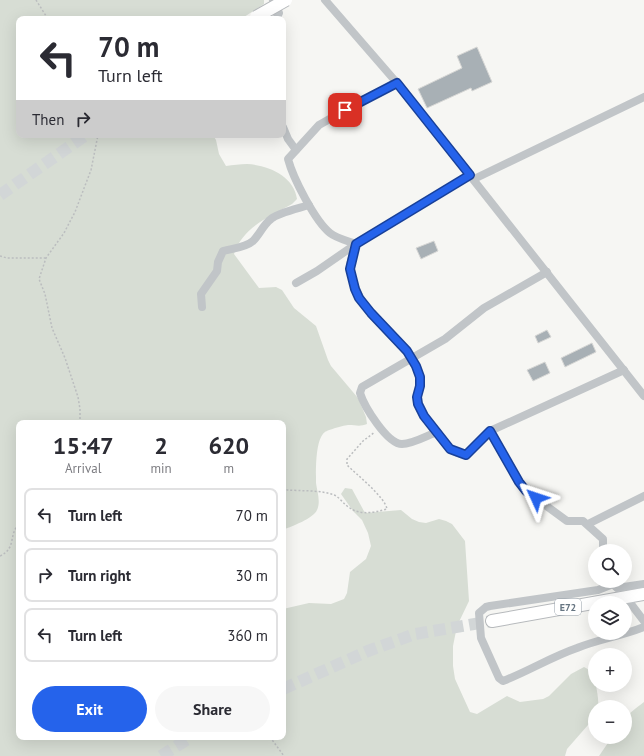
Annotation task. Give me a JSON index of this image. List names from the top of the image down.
{
  "streets": {
    "highway": ["E72"]
  },
  "page": {
    "turn": ["70 m", "Turn left"],
    "then": "Then",
    "eta": [
      "15:47",
      "Arrival",
      "2",
      "min",
      "620",
      "m"
    ],
    "list": [
      {
        "name": "Turn left",
        "value": "70 m"
      },
      {
        "name": "Turn right",
        "value": "30 m"
      },
      {
        "name": "Turn left",
        "value": "360 m"
      }
    ],
    "map_buttons": ["+", "−"],
    "buttons": ["Exit", "Share"]
  }
}
